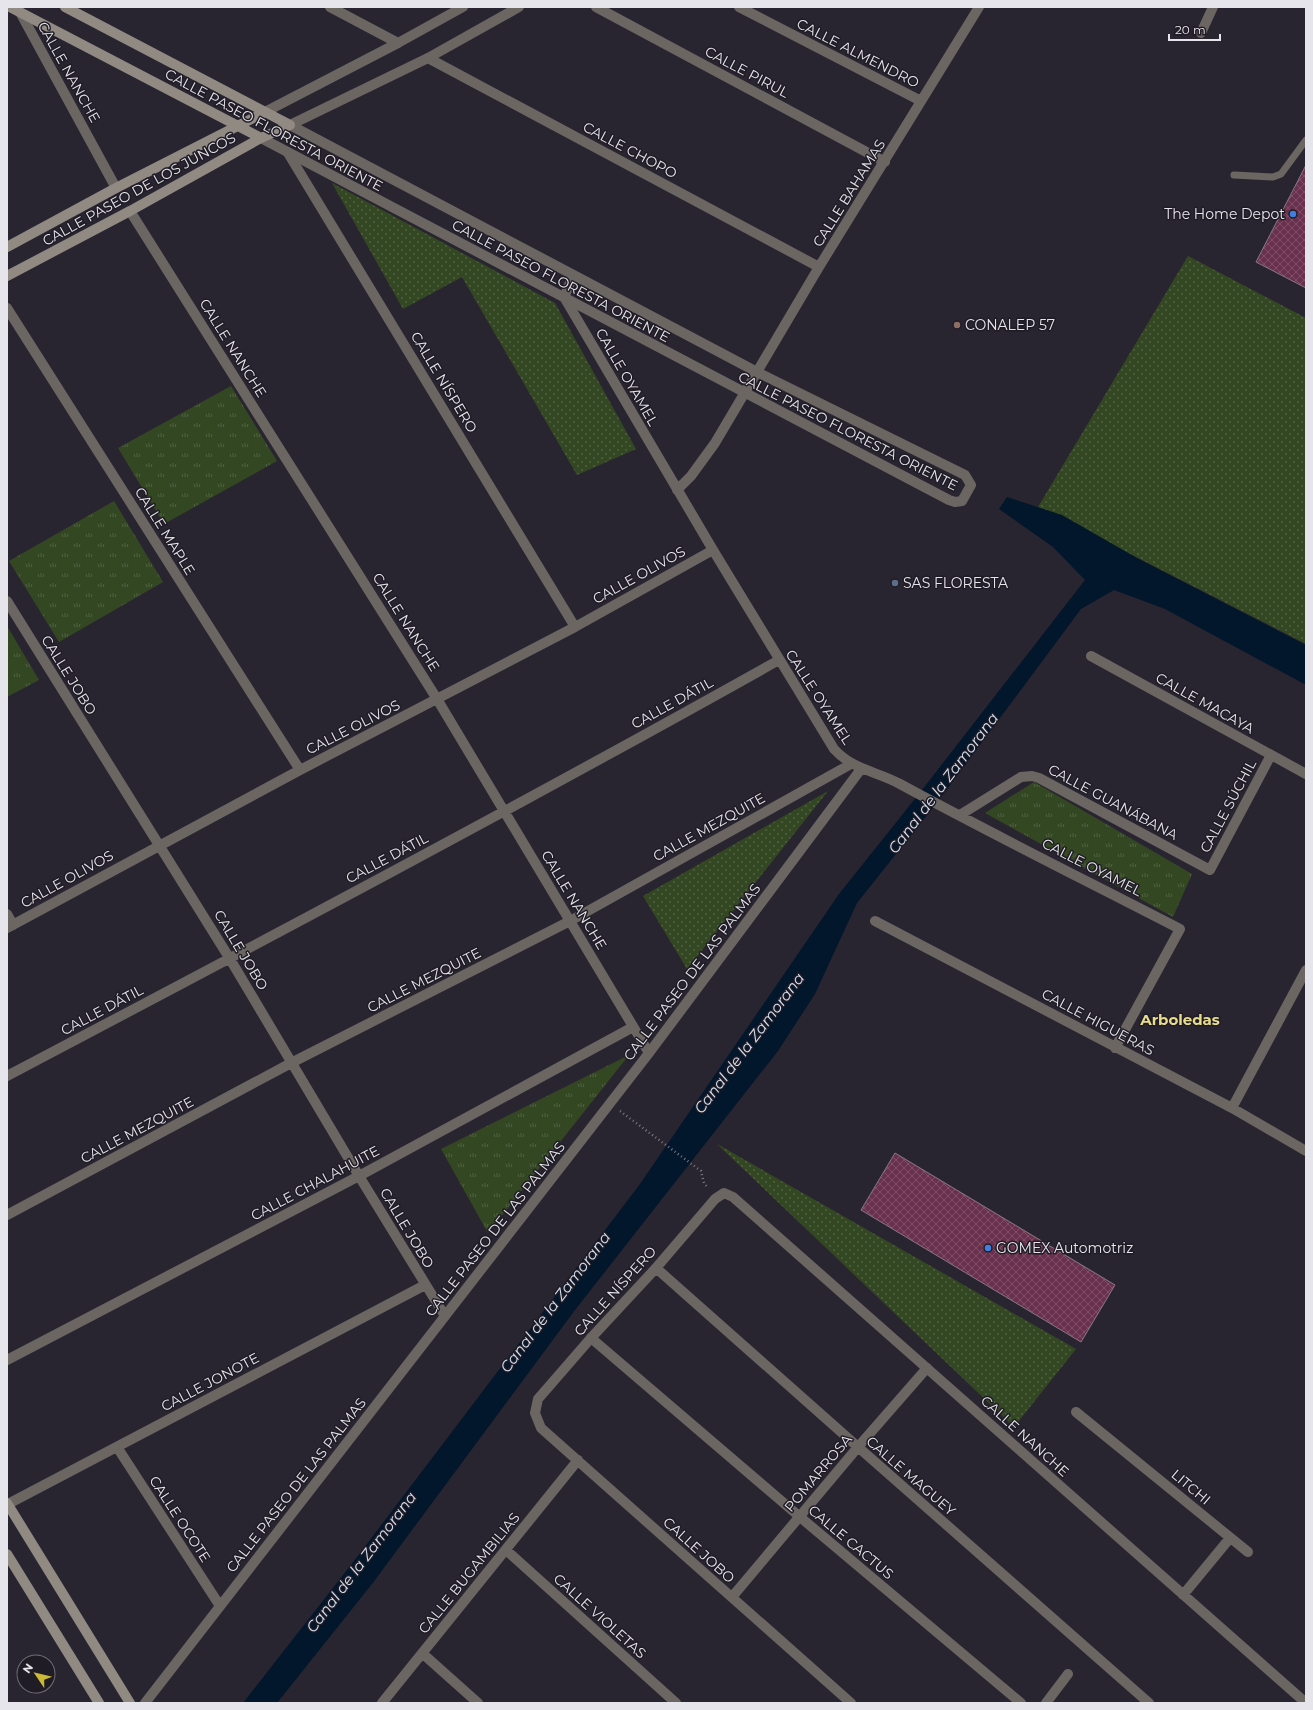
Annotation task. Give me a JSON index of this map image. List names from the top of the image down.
{
  "streets": {
    "main road": ["CALLE PASEO FLORESTA ORIENTE", "CALLE PASEO DE LOS JUNCOS"],
    "street": [
      "CALLE ALMENDRO",
      "CALLE NANCHE",
      "CALLE PIRUL",
      "CALLE CHOPO",
      "CALLE BAHAMAS",
      "CALLE OYAMEL",
      "CALLE NÍSPERO",
      "CALLE MAPLE",
      "CALLE OLIVOS",
      "CALLE JOBO",
      "CALLE DÁTIL",
      "CALLE MACAYA",
      "CALLE GUANÁBANA",
      "CALLE SÚCHIL",
      "CALLE MEZQUITE",
      "CALLE PASEO DE LAS PALMAS",
      "CALLE HIGUERAS",
      "CALLE CHALAHUITE",
      "CALLE JONOTE",
      "POMARROSA",
      "CALLE MAGUEY",
      "LITCHI",
      "CALLE OCOTE",
      "CALLE CACTUS",
      "CALLE BUGAMBILIAS",
      "CALLE VIOLETAS"
    ]
  },
  "crossings": [
    ["CALLE ALMENDRO", "CALLE BAHAMAS"],
    ["CALLE NANCHE", "CALLE PASEO FLORESTA ORIENTE"],
    ["CALLE NANCHE", "CALLE PASEO DE LOS JUNCOS"],
    ["CALLE NANCHE", "CALLE NÍSPERO"],
    ["CALLE NANCHE", "CALLE OLIVOS"],
    ["CALLE NANCHE", "CALLE DÁTIL"],
    ["CALLE NANCHE", "CALLE MEZQUITE"],
    ["CALLE NANCHE", "CALLE PASEO DE LAS PALMAS"],
    ["CALLE NANCHE", "CALLE CHALAHUITE"],
    ["CALLE NANCHE", "POMARROSA"],
    ["CALLE PIRUL", "CALLE BAHAMAS"],
    ["CALLE PASEO FLORESTA ORIENTE", "CALLE PASEO DE LOS JUNCOS"],
    ["CALLE PASEO FLORESTA ORIENTE", "CALLE BAHAMAS"],
    ["CALLE PASEO FLORESTA ORIENTE", "CALLE OYAMEL"],
    ["CALLE PASEO FLORESTA ORIENTE", "CALLE NÍSPERO"],
    ["CALLE CHOPO", "CALLE PASEO DE LOS JUNCOS"],
    ["CALLE CHOPO", "CALLE BAHAMAS"],
    ["CALLE OYAMEL", "CALLE OLIVOS"],
    ["CALLE OYAMEL", "CALLE DÁTIL"],
    ["CALLE OYAMEL", "CALLE GUANÁBANA"],
    ["CALLE OYAMEL", "CALLE MEZQUITE"],
    ["CALLE OYAMEL", "CALLE PASEO DE LAS PALMAS"],
    ["CALLE OYAMEL", "CALLE HIGUERAS"],
    ["CALLE NÍSPERO", "CALLE OLIVOS"],
    ["CALLE NÍSPERO", "CALLE JOBO"],
    ["CALLE NÍSPERO", "CALLE MAGUEY"],
    ["CALLE NÍSPERO", "CALLE CACTUS"],
    ["CALLE MAPLE", "CALLE OLIVOS"],
    ["CALLE OLIVOS", "CALLE JOBO"],
    ["CALLE JOBO", "CALLE DÁTIL"],
    ["CALLE JOBO", "CALLE MEZQUITE"],
    ["CALLE JOBO", "CALLE PASEO DE LAS PALMAS"],
    ["CALLE JOBO", "CALLE CHALAHUITE"],
    ["CALLE JOBO", "CALLE JONOTE"],
    ["CALLE JOBO", "POMARROSA"],
    ["CALLE JOBO", "CALLE BUGAMBILIAS"],
    ["CALLE MACAYA", "CALLE SÚCHIL"],
    ["CALLE GUANÁBANA", "CALLE SÚCHIL"],
    ["CALLE PASEO DE LAS PALMAS", "CALLE OCOTE"],
    ["CALLE JONOTE", "CALLE OCOTE"],
    ["POMARROSA", "CALLE MAGUEY"],
    ["POMARROSA", "CALLE CACTUS"],
    ["CALLE BUGAMBILIAS", "CALLE VIOLETAS"]
  ],
  "districts": ["Arboledas"],
  "water": ["Canal de la Zamorana"],
  "places": [
    "The Home Depot",
    "CONALEP 57",
    "SAS FLORESTA",
    "GOMEX Automotriz"
  ],
  "scale_bar": "20 m",
  "north": "top left"
}
